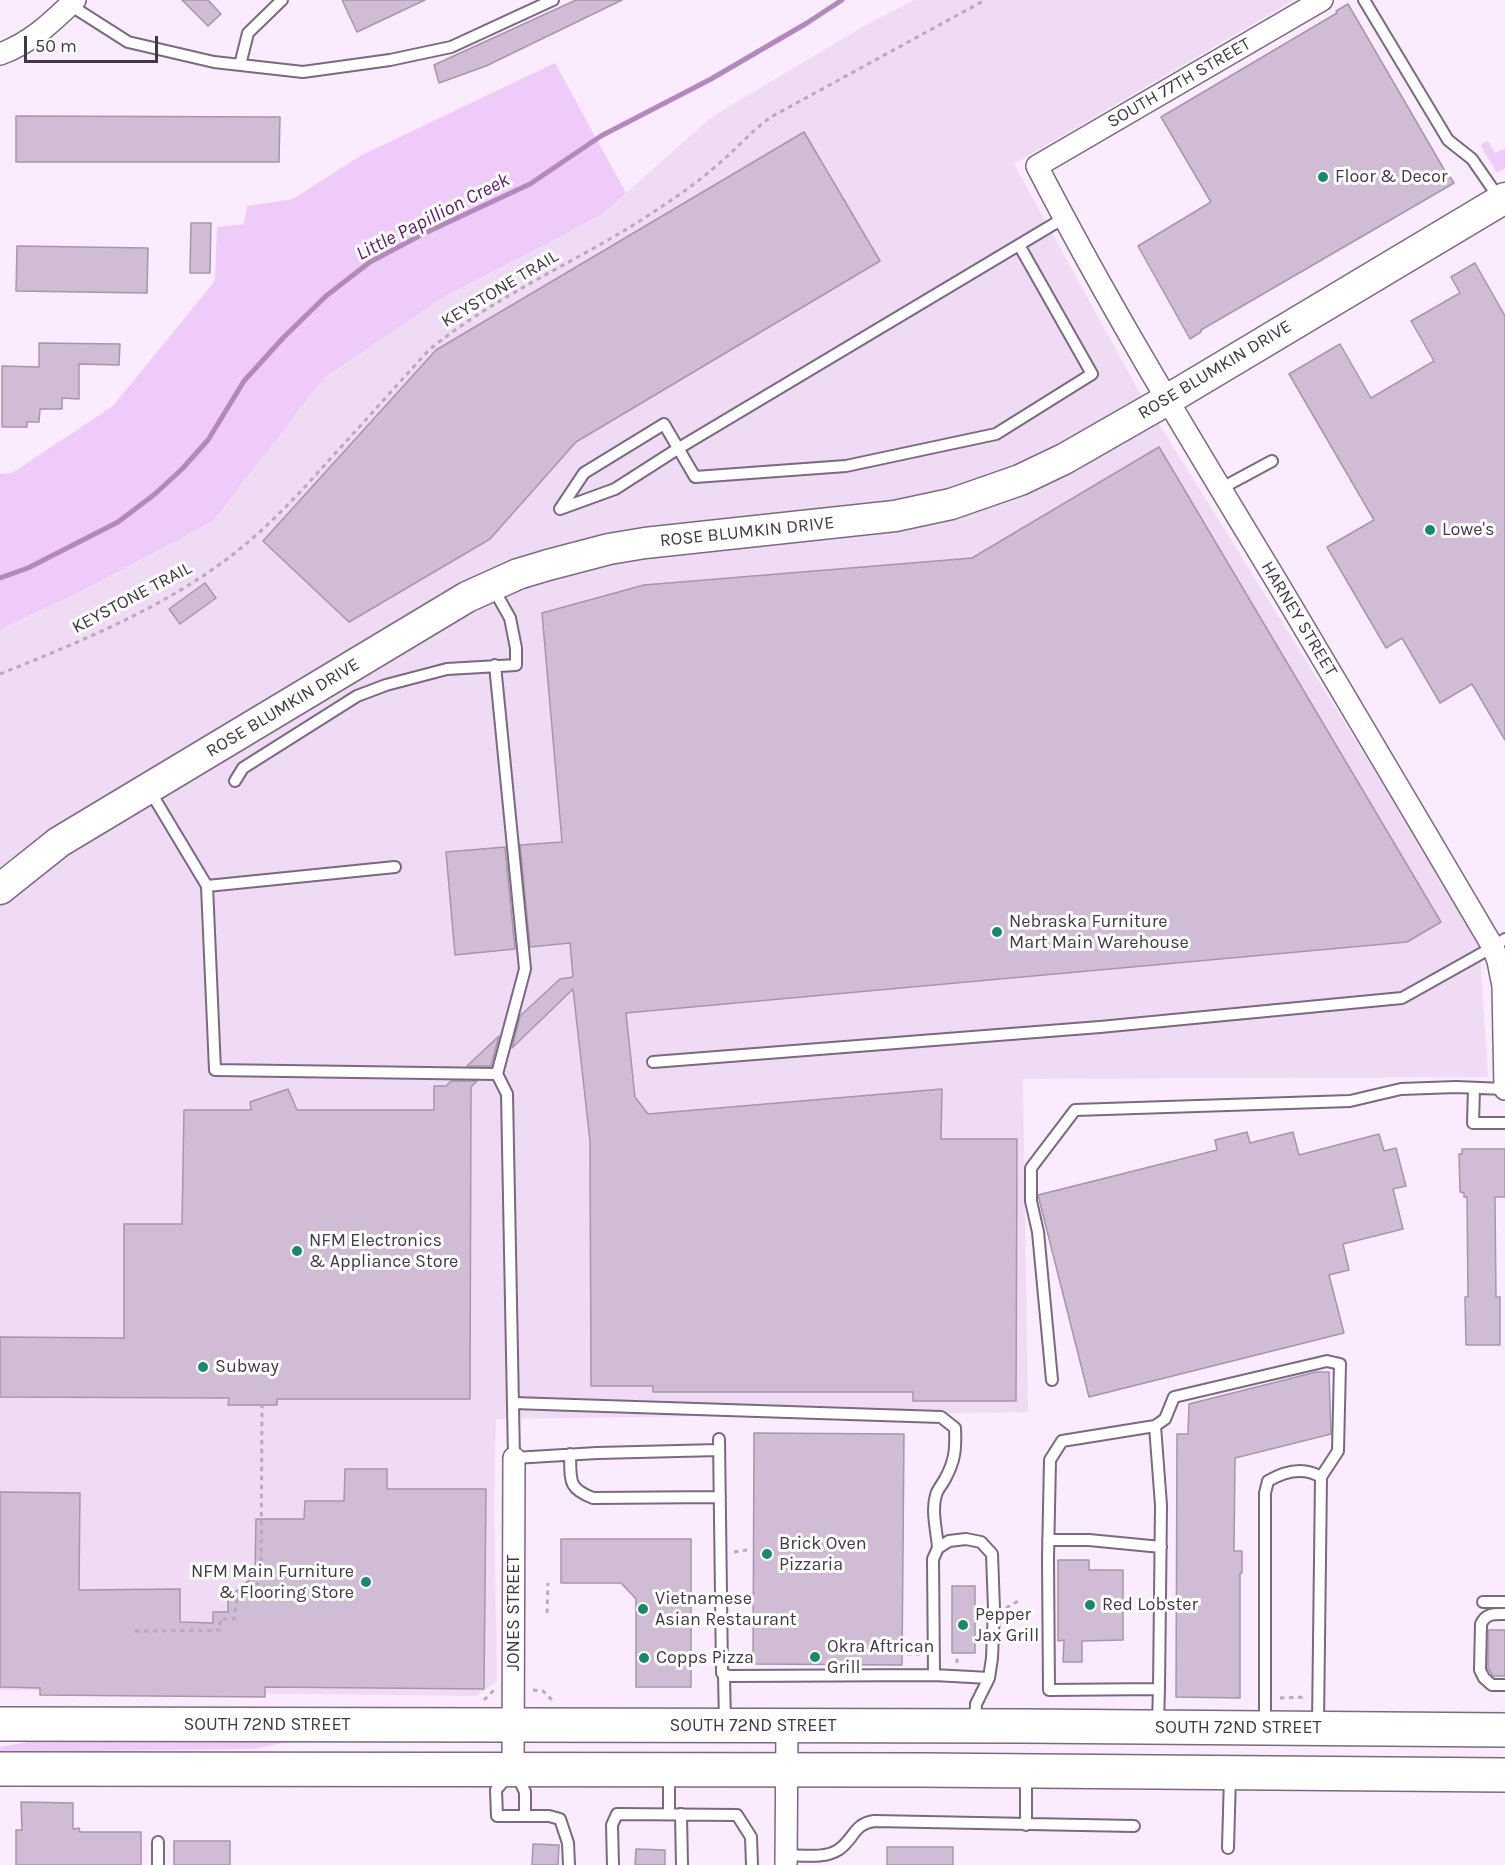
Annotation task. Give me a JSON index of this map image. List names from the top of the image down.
{
  "streets": {
    "main road": ["ROSE BLUMKIN DRIVE", "SOUTH 72ND STREET"],
    "street": ["SOUTH 77TH STREET", "HARNEY STREET", "JONES STREET"],
    "path": ["KEYSTONE TRAIL"]
  },
  "crossings": [
    ["SOUTH 77TH STREET", "HARNEY STREET"],
    ["ROSE BLUMKIN DRIVE", "HARNEY STREET"],
    ["JONES STREET", "SOUTH 72ND STREET"]
  ],
  "water": ["Little Papillion Creek"],
  "places": [
    "Floor & Decor",
    "Lowe's",
    "Nebraska Furniture Mart Main Warehouse",
    "NFM Electronics & Appliance Store",
    "Subway",
    "Brick Oven Pizzaria",
    "NFM Main Furniture & Flooring Store",
    "Red Lobster",
    "Vietnamese Asian Restaurant",
    "Pepper Jax Grill",
    "Okra Aftrican Grill",
    "Copps Pizza"
  ],
  "scale_bar": "50 m"
}
